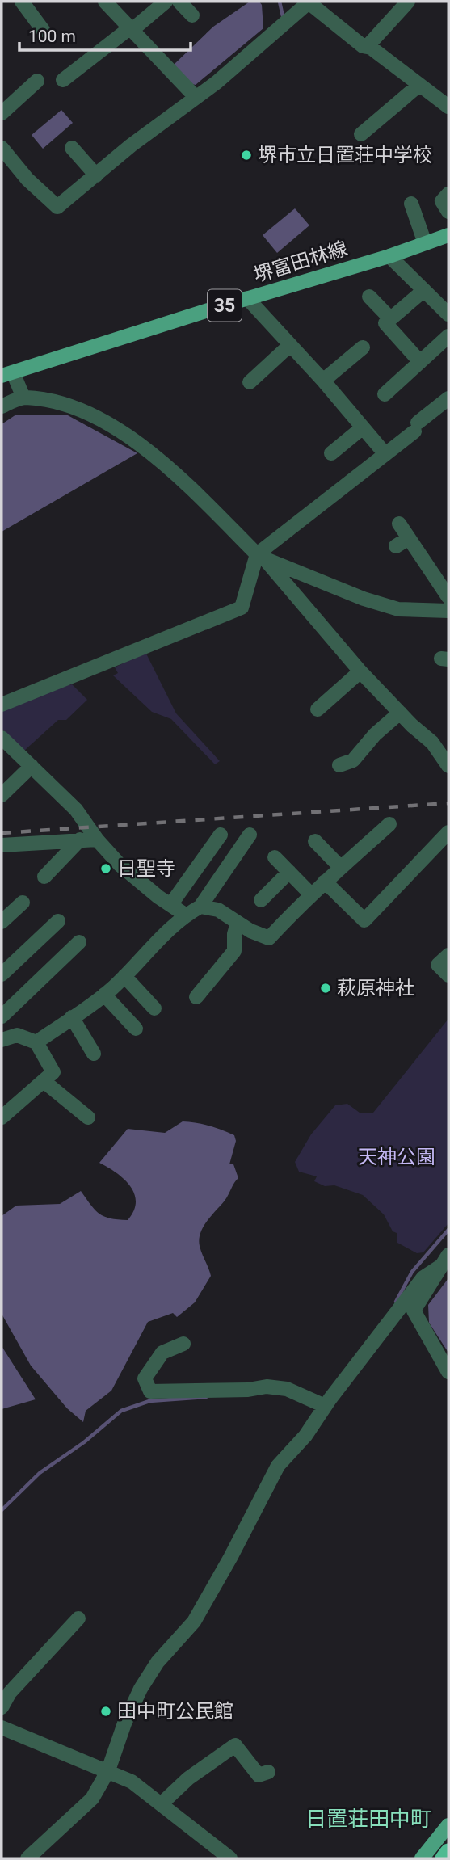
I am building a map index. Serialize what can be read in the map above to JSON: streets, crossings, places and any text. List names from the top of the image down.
{
  "streets": {
    "main road": ["堺富田林線", "35"]
  },
  "districts": ["日置荘田中町"],
  "parks": ["天神公園"],
  "places": [
    "堺市立日置荘中学校",
    "日聖寺",
    "萩原神社",
    "田中町公民館"
  ],
  "scale_bar": "100 m"
}
